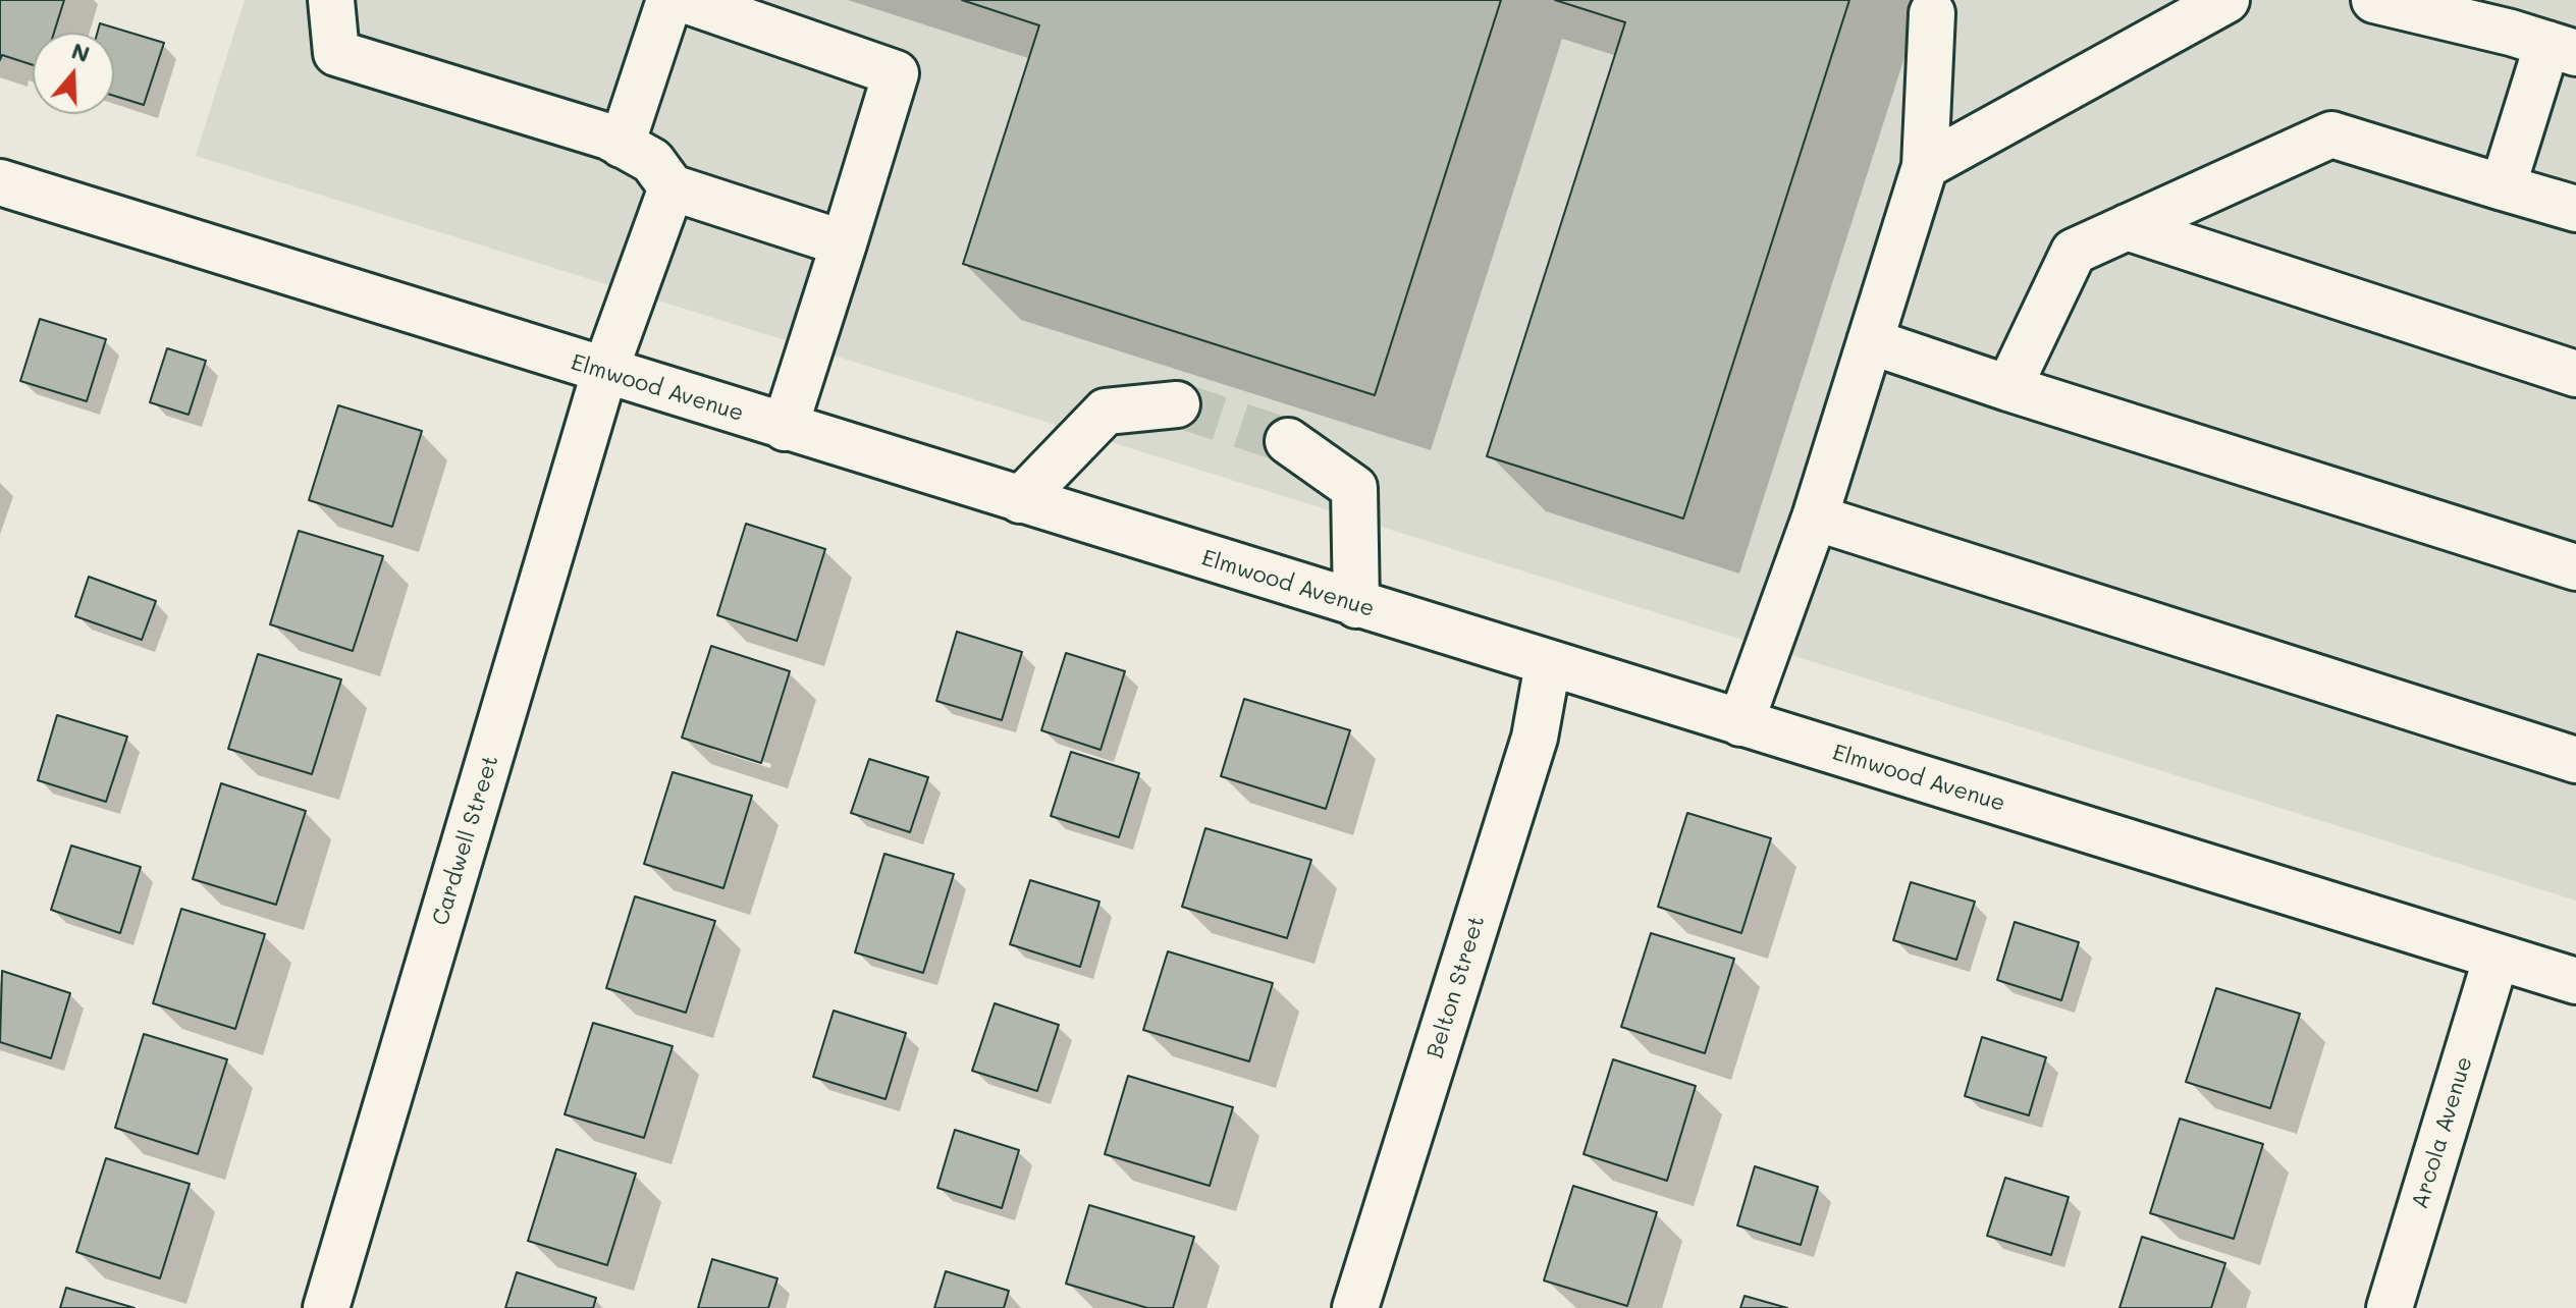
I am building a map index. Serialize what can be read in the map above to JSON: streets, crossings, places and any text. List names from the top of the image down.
{
  "streets": {
    "street": [
      "Elmwood Avenue",
      "Cardwell Street",
      "Belton Street",
      "Arcola Avenue"
    ]
  },
  "crossings": [
    ["Elmwood Avenue", "Cardwell Street"],
    ["Elmwood Avenue", "Belton Street"],
    ["Elmwood Avenue", "Arcola Avenue"]
  ],
  "north": "top"
}
